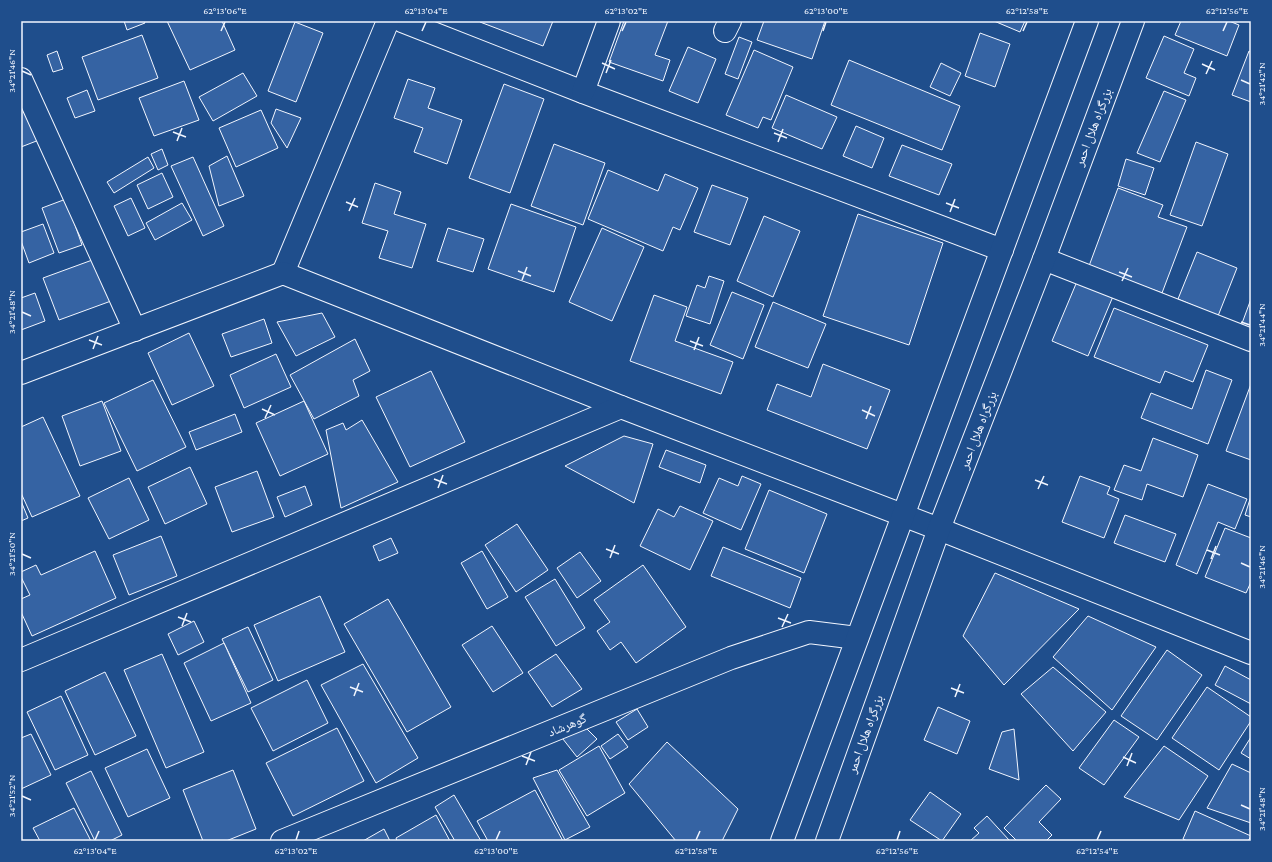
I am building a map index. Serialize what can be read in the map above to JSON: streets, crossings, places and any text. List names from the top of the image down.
{
  "streets": {
    "main road": ["بزرگراه هلال احمر", "گوهرشاد"]
  },
  "coordinates": [
    "62°13'06\"E",
    "62°13'04\"E",
    "62°13'02\"E",
    "62°13'00\"E",
    "62°12'58\"E",
    "62°12'56\"E",
    "34°21'46\"N",
    "34°21'42\"N",
    "34°21'48\"N",
    "34°21'44\"N",
    "34°21'50\"N",
    "34°21'52\"N",
    "62°12'54\"E"
  ]
}
